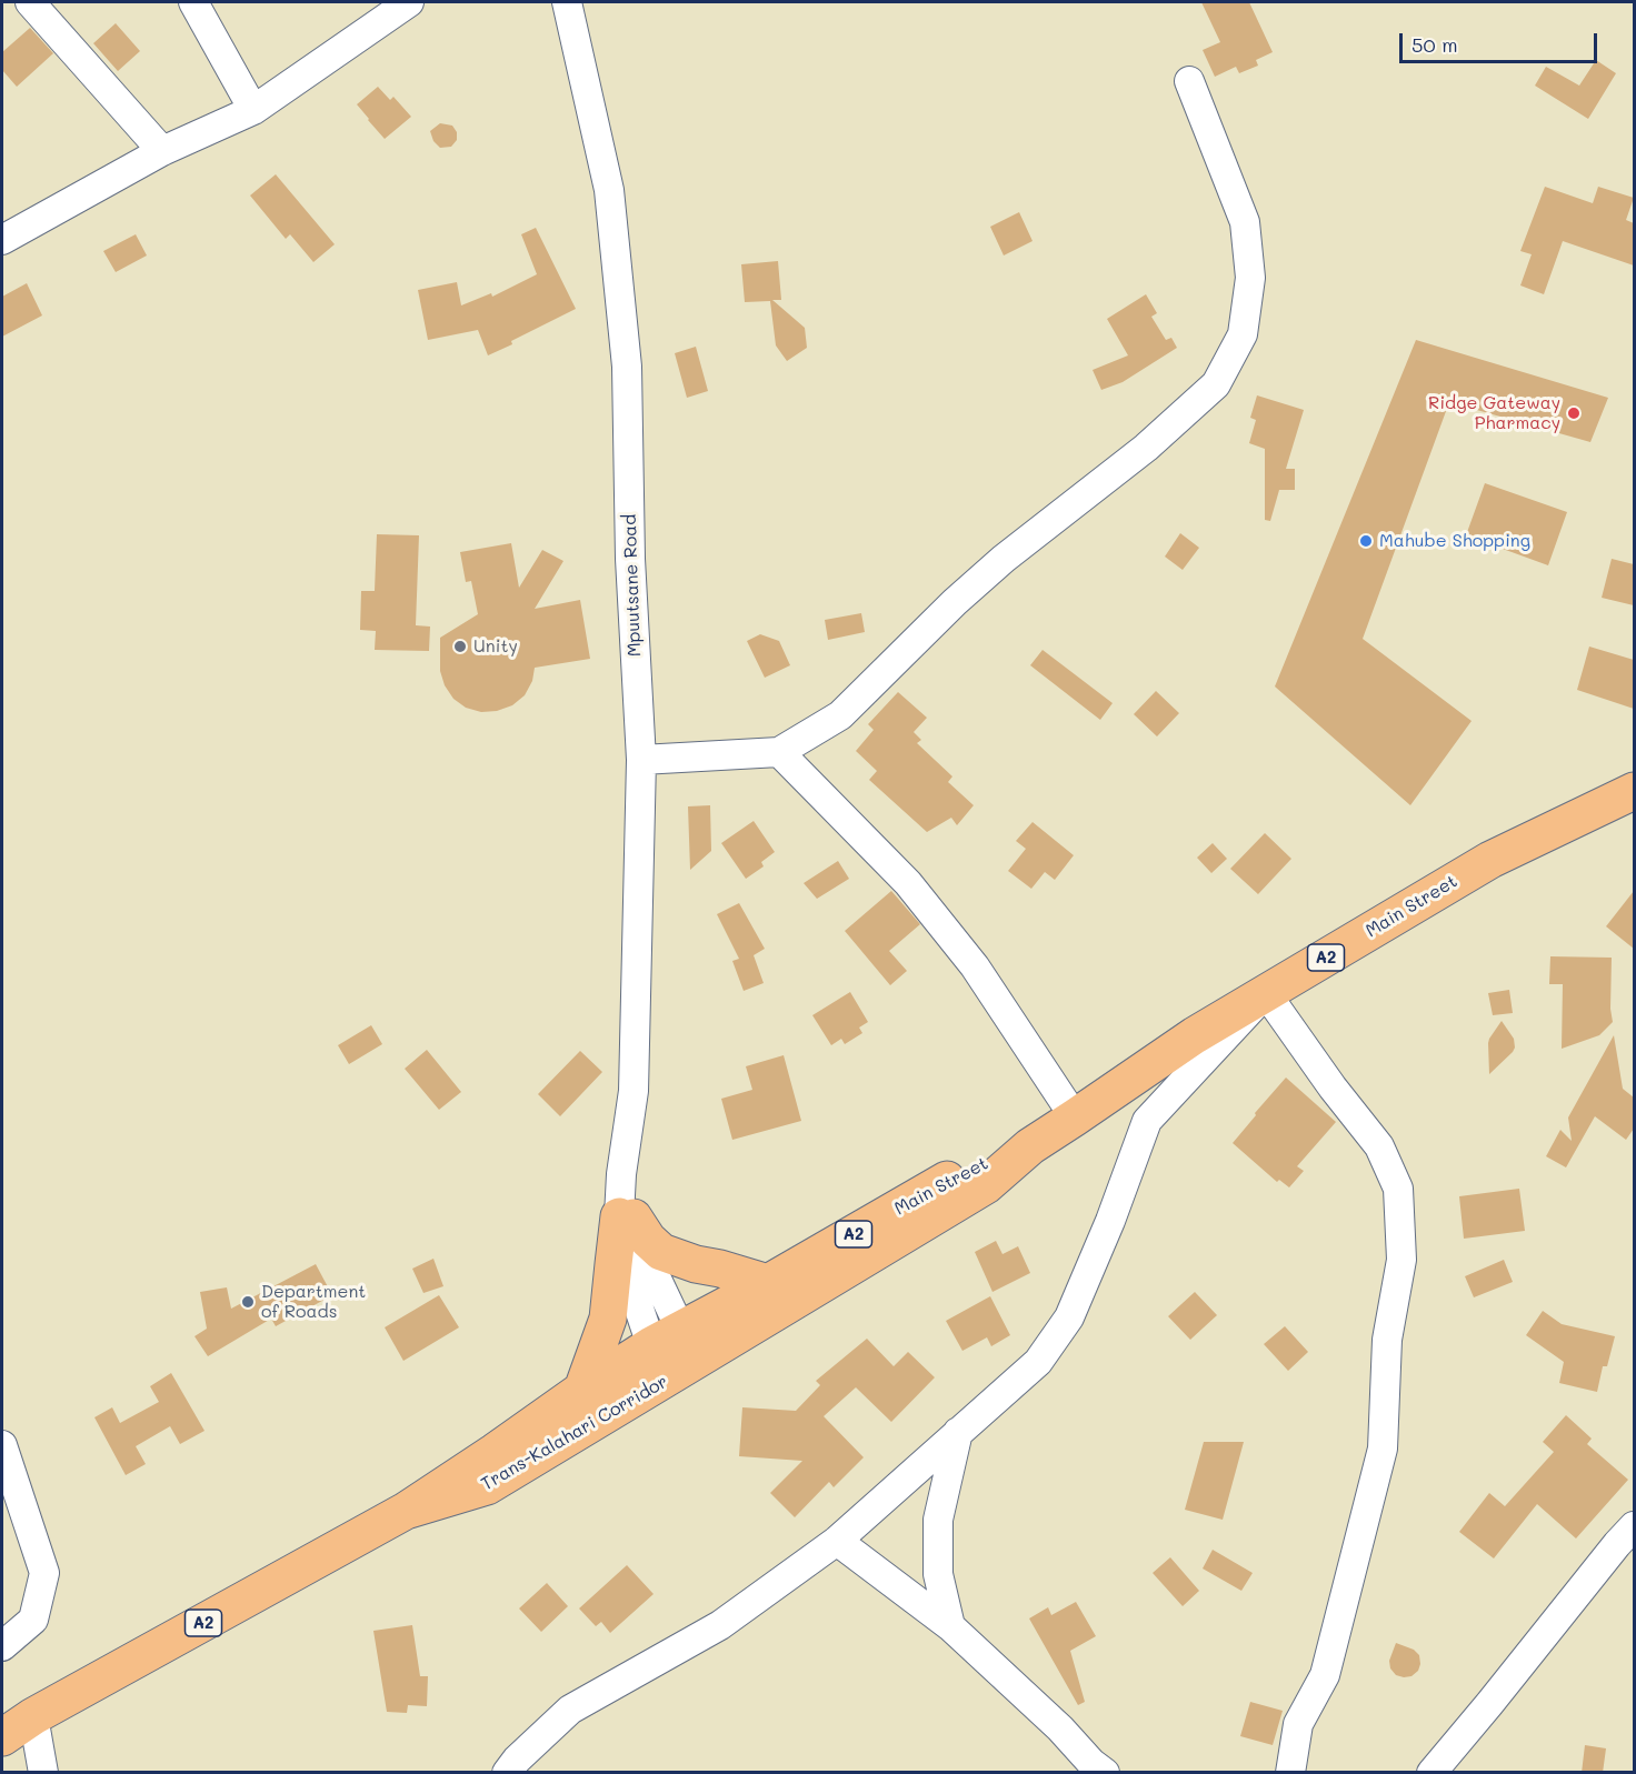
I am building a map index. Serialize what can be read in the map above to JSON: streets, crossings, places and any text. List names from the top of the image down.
{
  "streets": {
    "highway": ["Main Street", "A2", "Trans-Kalahari Corridor"],
    "street": ["Mpuutsane Road"]
  },
  "crossings": [
    ["Mpuutsane Road", "Main Street"],
    ["Mpuutsane Road", "Trans-Kalahari Corridor"],
    ["Main Street", "Trans-Kalahari Corridor"]
  ],
  "places": [
    "Ridge Gateway Pharmacy",
    "Mahube Shopping",
    "Unity",
    "Department of Roads"
  ],
  "scale_bar": "50 m"
}
